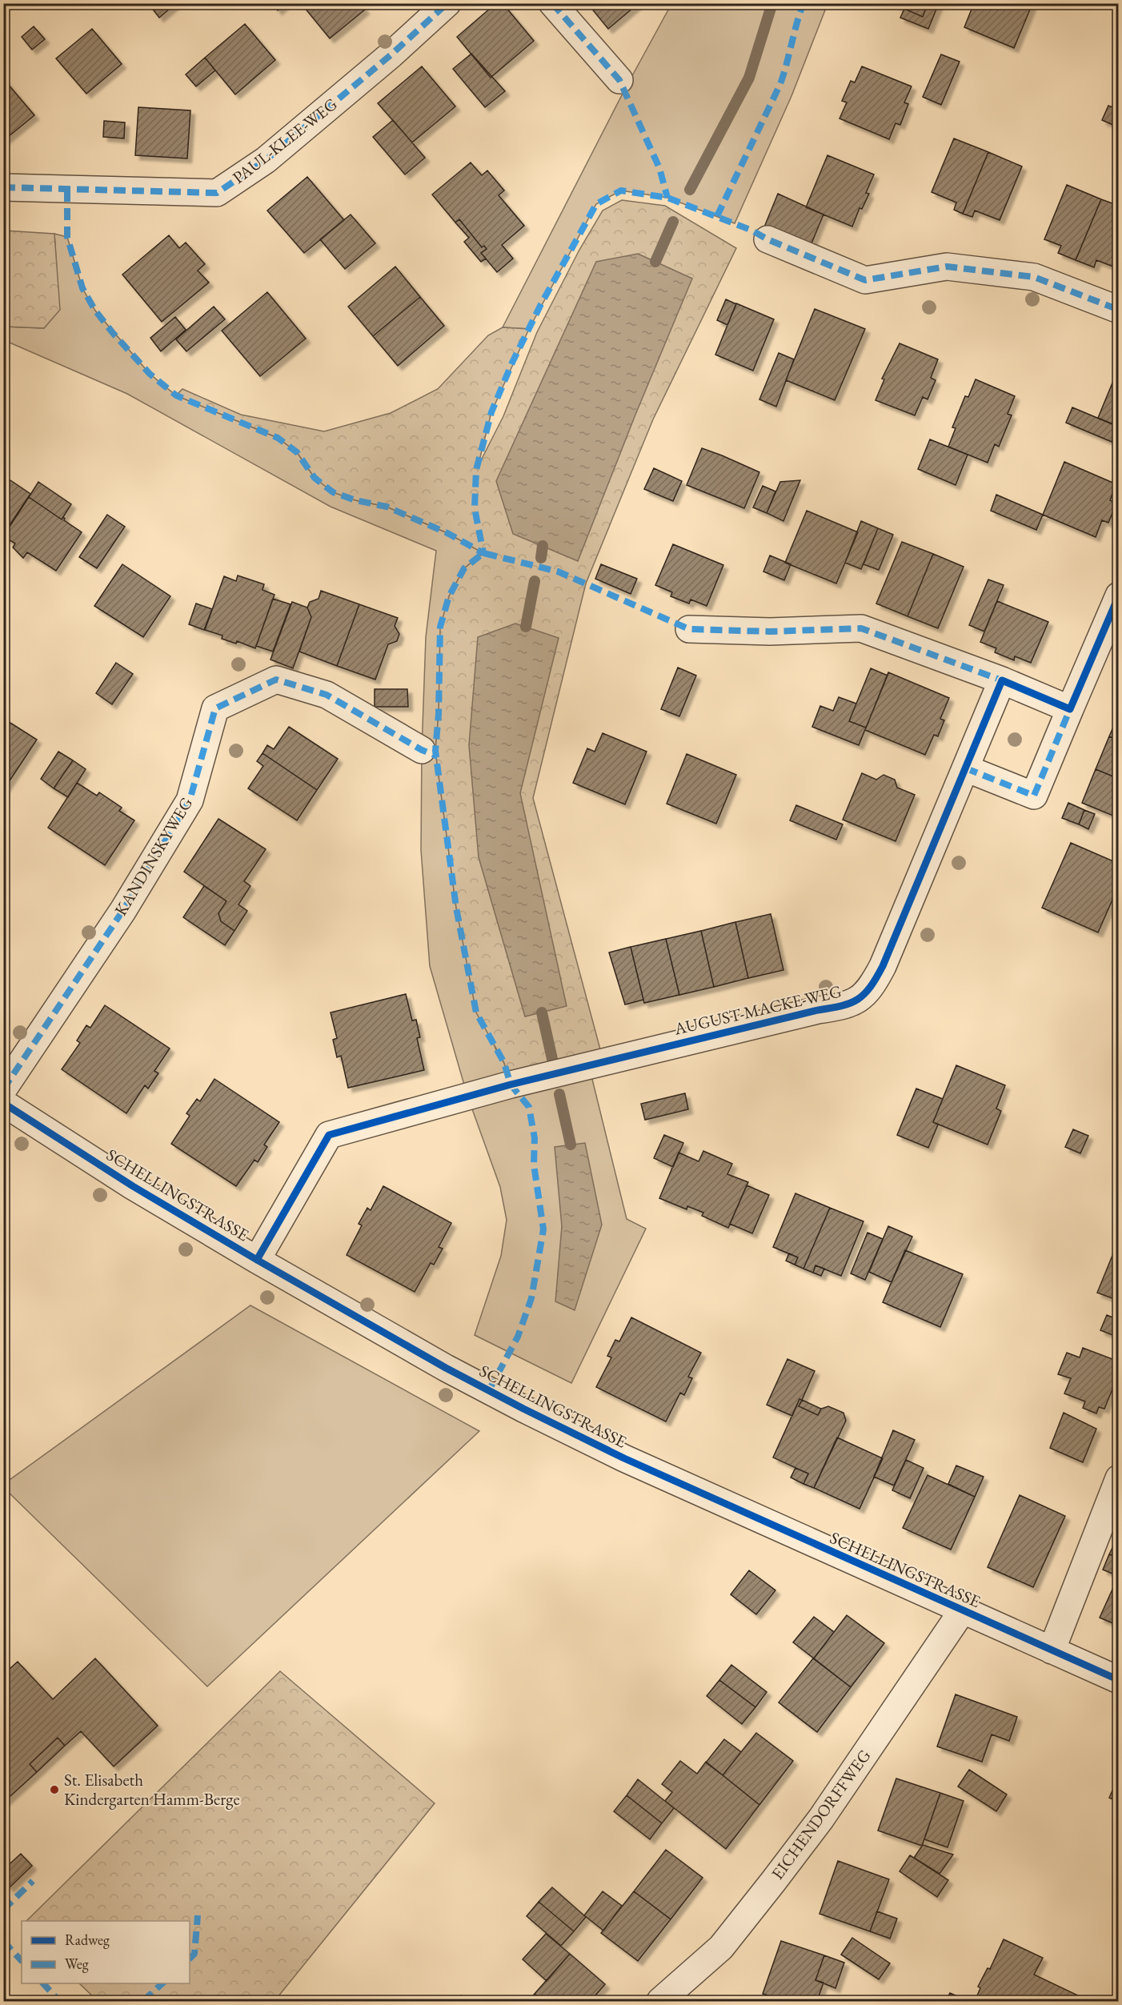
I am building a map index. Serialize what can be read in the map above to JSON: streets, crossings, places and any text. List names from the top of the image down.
{
  "streets": {
    "street": [
      "PAUL-KLEE-WEG",
      "KANDINSKYWEG",
      "AUGUST-MACKE-WEG",
      "SCHELLINGSTRASSE",
      "EICHENDORFFWEG"
    ]
  },
  "crossings": [
    ["AUGUST-MACKE-WEG", "SCHELLINGSTRASSE"],
    ["SCHELLINGSTRASSE", "EICHENDORFFWEG"]
  ],
  "places": ["St. Elisabeth Kindergarten Hamm-Berge"],
  "legend": ["Radweg", "Weg"]
}
